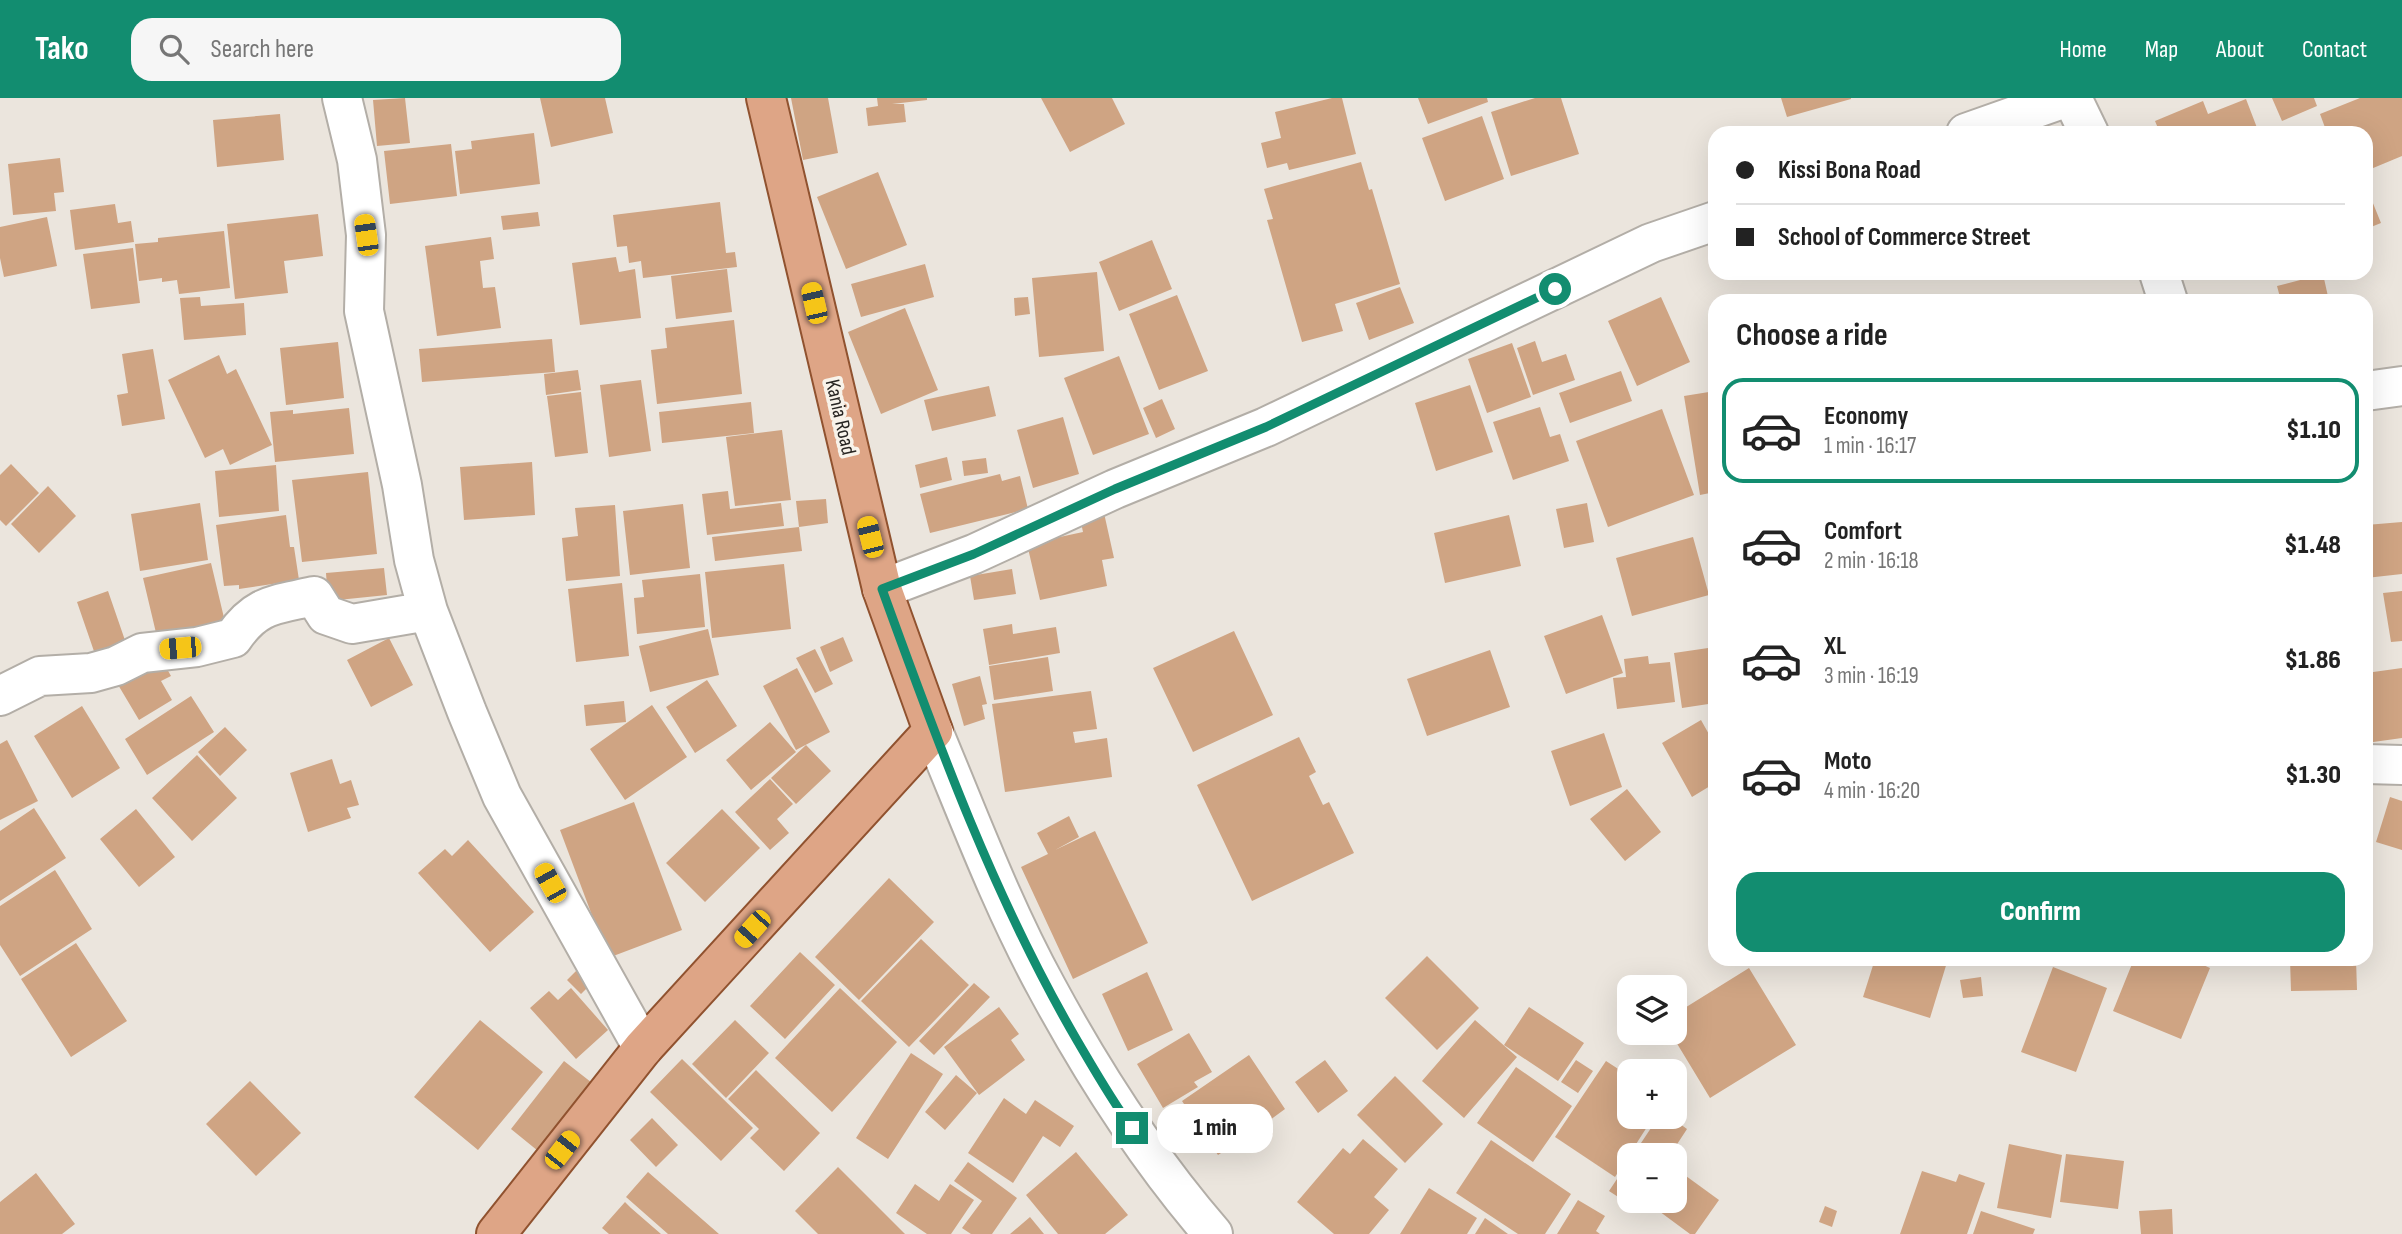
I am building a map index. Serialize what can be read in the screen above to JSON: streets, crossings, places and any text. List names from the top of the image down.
{
  "streets": {
    "main road": ["Kania Road"]
  },
  "page": {
    "header": "Tako",
    "search": "Search here",
    "nav": [
      "Home",
      "Map",
      "About",
      "Contact"
    ],
    "banner": ["Kissi Bona Road", "School of Commerce Street"],
    "heading": "Choose a ride",
    "list": [
      {
        "name": "Economy",
        "note": "1 min · 16:17",
        "value": "$1.10"
      },
      {
        "name": "Comfort",
        "note": "2 min · 16:18",
        "value": "$1.48"
      },
      {
        "name": "XL",
        "note": "3 min · 16:19",
        "value": "$1.86"
      },
      {
        "name": "Moto",
        "note": "4 min · 16:20",
        "value": "$1.30"
      }
    ],
    "buttons": "Confirm",
    "map_buttons": ["+", "−"],
    "bubble": "1 min"
  }
}
